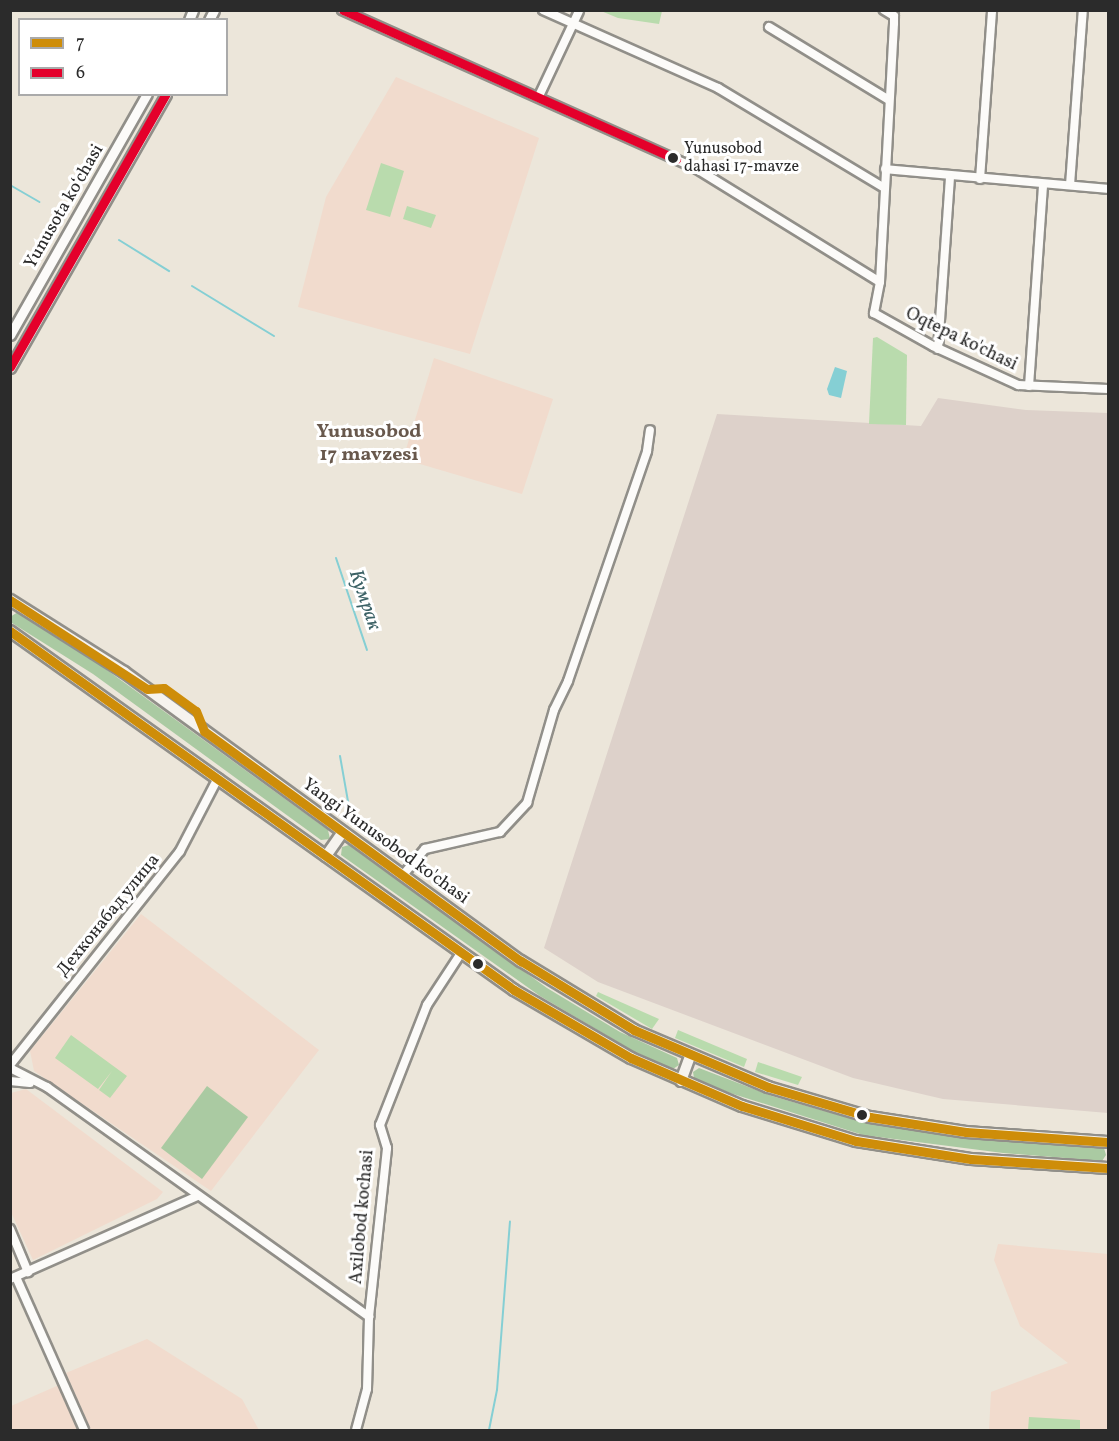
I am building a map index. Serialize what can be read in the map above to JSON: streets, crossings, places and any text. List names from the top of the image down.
{
  "streets": {
    "main road": ["Yangi Yunusobod ko'chasi"],
    "street": [
      "Yunusota koʻchasi",
      "Oqtepa ko'chasi",
      "Дехконабад улица",
      "Axilobod kochasi"
    ]
  },
  "districts": ["Yunusobod 17 mavzesi"],
  "water": ["Кумрак"],
  "places": ["Yunusobod dahasi 17-mavze"],
  "lines": ["transit line 6", "transit line 7"],
  "legend": ["7", "6"]
}
